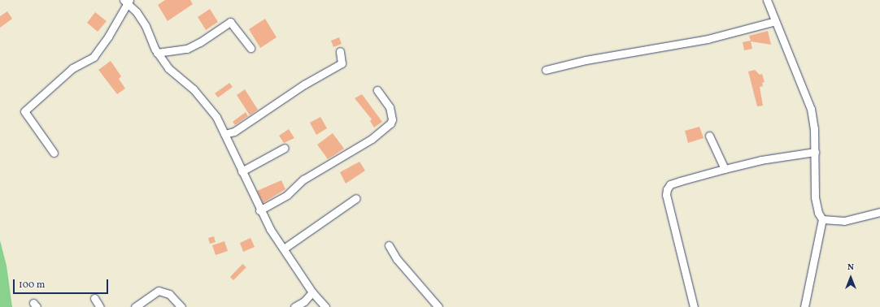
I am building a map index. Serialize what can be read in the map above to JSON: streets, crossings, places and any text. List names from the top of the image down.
{
  "scale_bar": "100 m",
  "north": "top"
}
